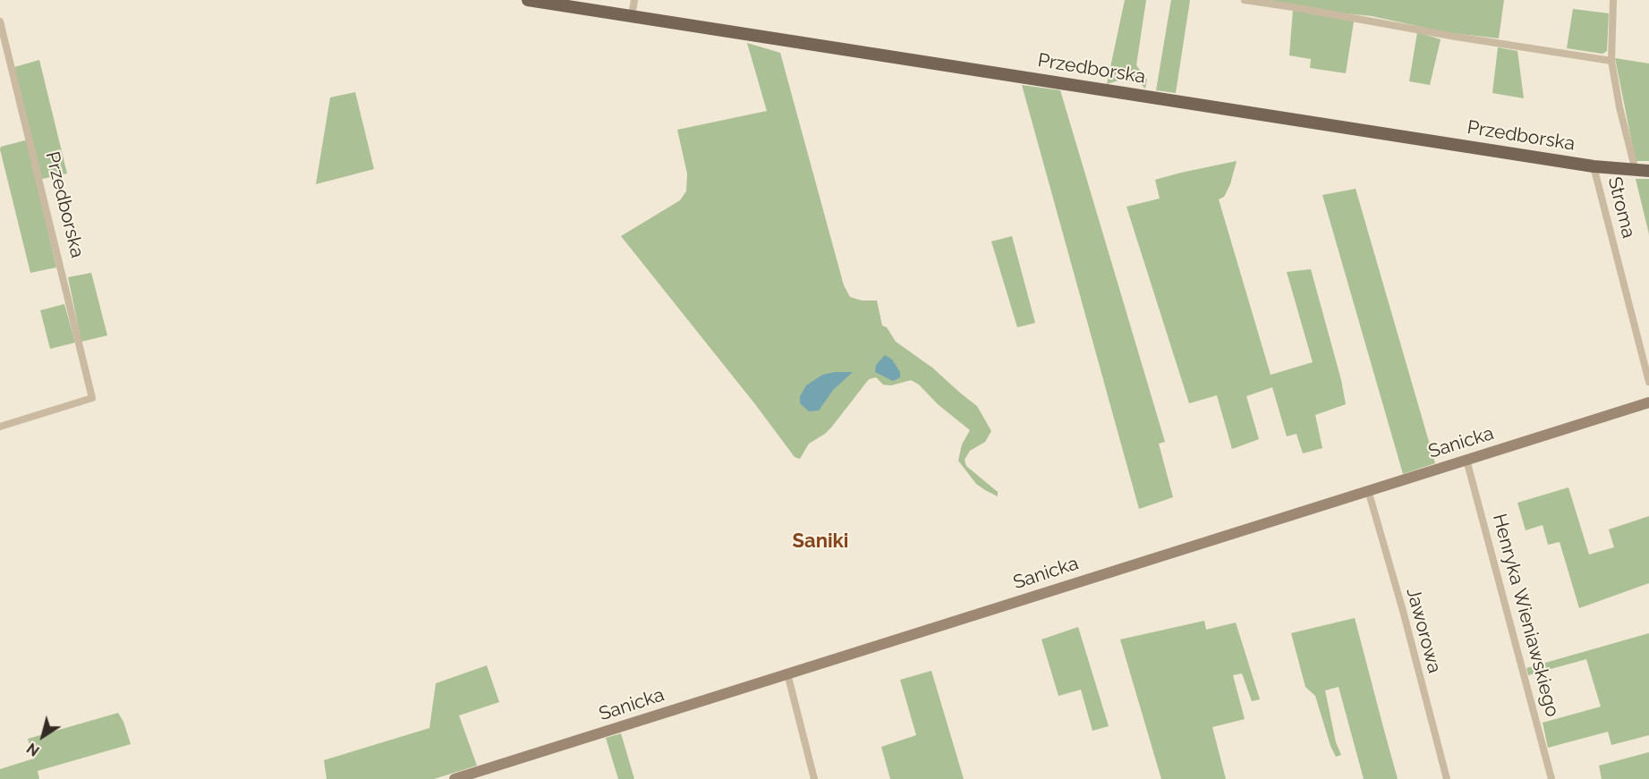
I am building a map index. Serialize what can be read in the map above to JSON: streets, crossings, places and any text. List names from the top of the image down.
{
  "streets": {
    "main road": ["Przedborska"],
    "street": [
      "Stroma",
      "Sanicka",
      "Henryka Wieniawskiego",
      "Jaworowa"
    ]
  },
  "crossings": [
    ["Przedborska", "Stroma"],
    ["Sanicka", "Henryka Wieniawskiego"],
    ["Sanicka", "Jaworowa"]
  ],
  "districts": ["Saniki"],
  "north": "bottom left"
}
